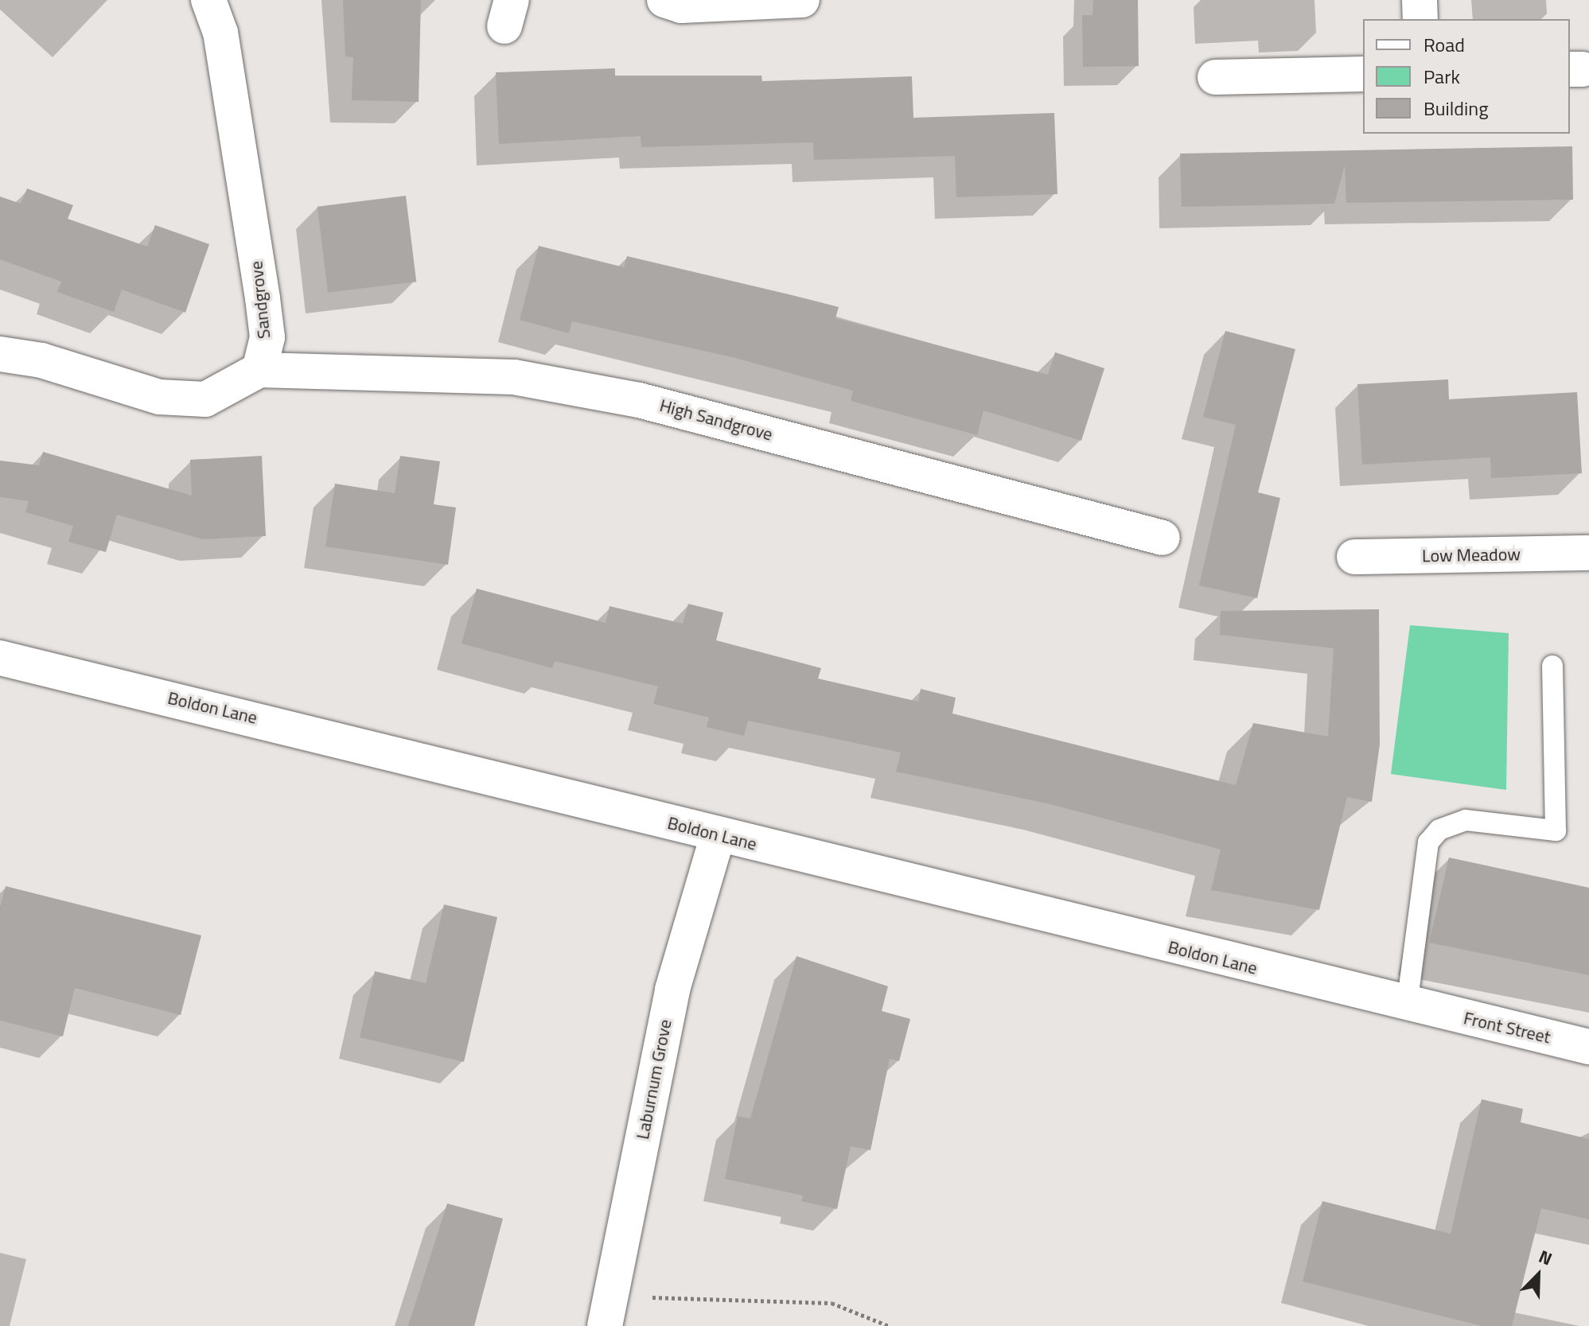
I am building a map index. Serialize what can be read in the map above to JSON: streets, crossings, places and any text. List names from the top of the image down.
{
  "streets": {
    "street": [
      "Sandgrove",
      "High Sandgrove",
      "Low Meadow",
      "Boldon Lane",
      "Front Street",
      "Laburnum Grove"
    ]
  },
  "crossings": [
    ["Sandgrove", "High Sandgrove"],
    ["Boldon Lane", "Front Street"],
    ["Boldon Lane", "Laburnum Grove"]
  ],
  "legend": ["Road", "Park", "Building"],
  "north": "top right"
}
